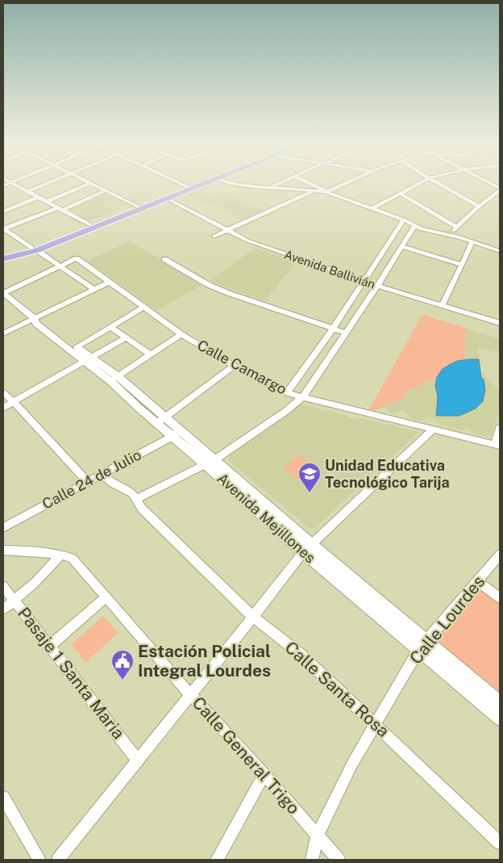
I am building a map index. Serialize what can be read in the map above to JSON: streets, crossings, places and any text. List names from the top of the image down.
{
  "streets": {
    "street": [
      "Avenida Ballivián",
      "Calle Camargo",
      "Calle 24 de Julio",
      "Avenida Mejillones",
      "Calle Lourdes",
      "Pasaje 1 Santa Maria",
      "Calle Santa Rosa",
      "Calle General Trigo"
    ]
  },
  "crossings": [
    ["Calle 24 de Julio", "Avenida Mejillones"],
    ["Calle 24 de Julio", "Calle Santa Rosa"],
    ["Avenida Mejillones", "Calle Lourdes"],
    ["Calle Lourdes", "Calle Santa Rosa"],
    ["Calle Lourdes", "Calle General Trigo"]
  ],
  "places": {
    "school or university": ["Unidad Educativa Tecnológico Tarija"],
    "public building": ["Estación Policial Integral Lourdes"]
  }
}
